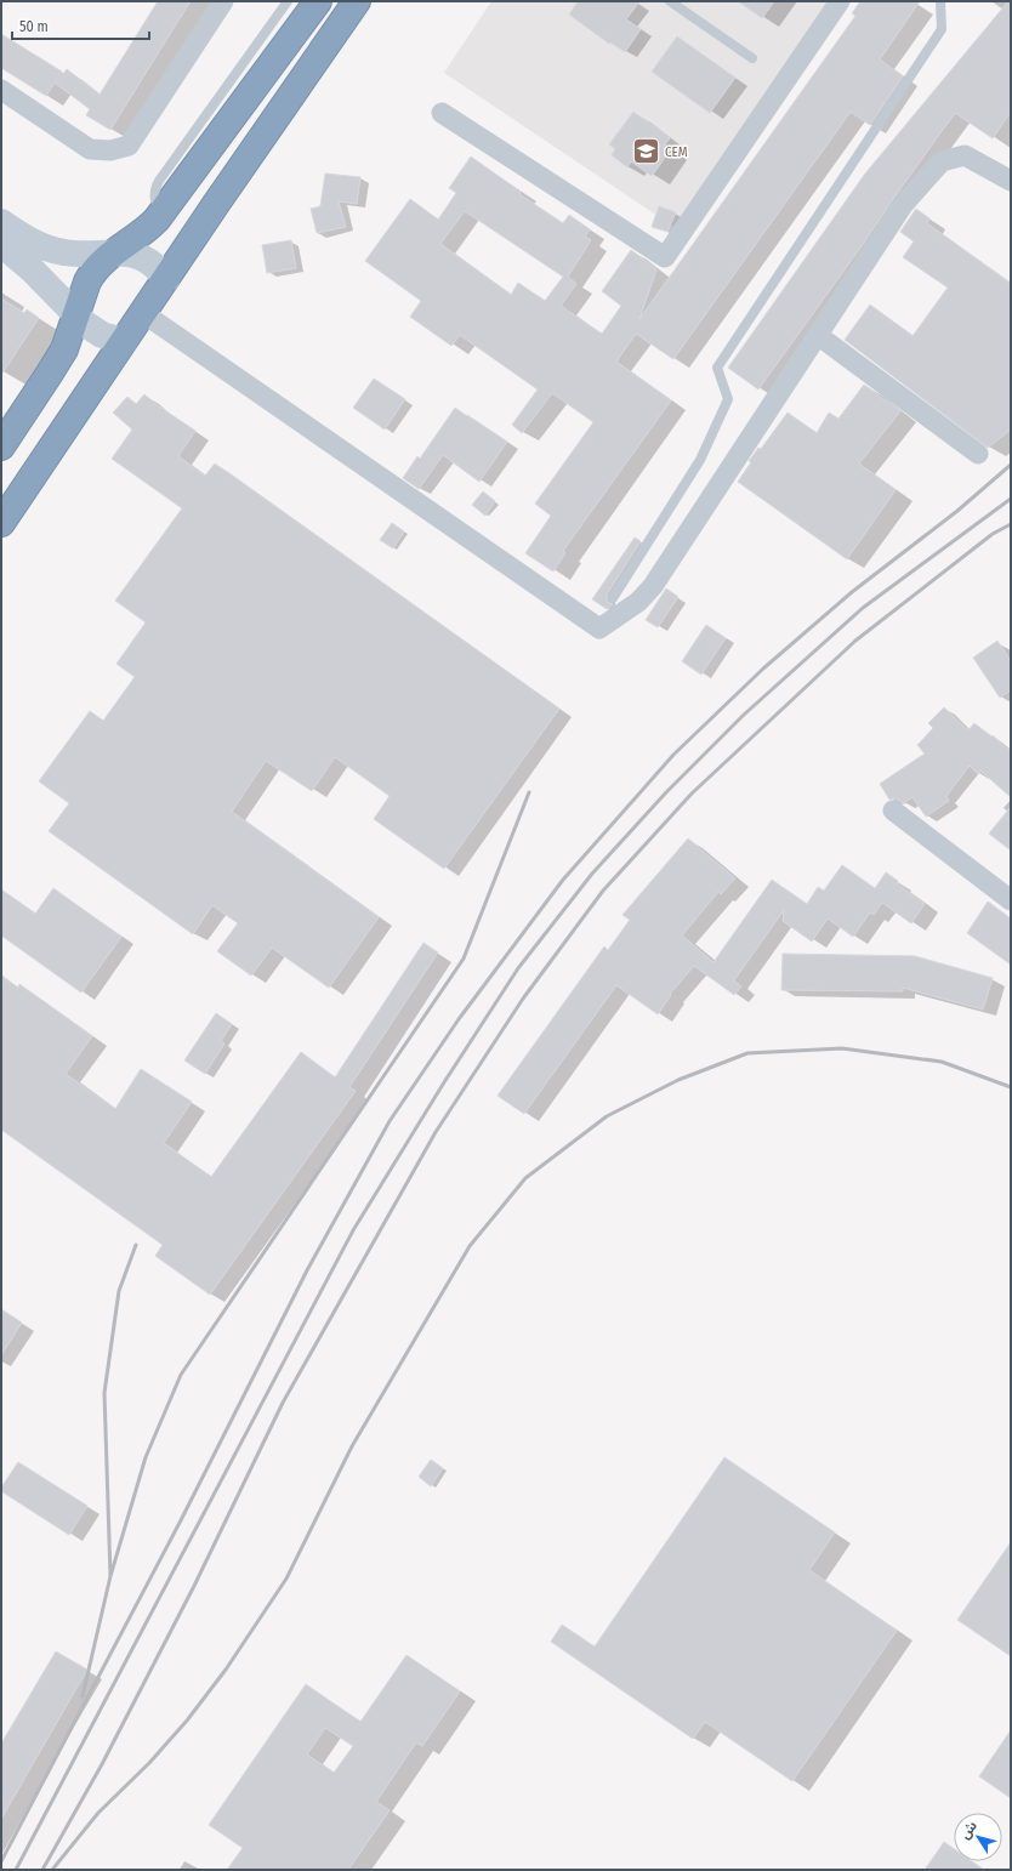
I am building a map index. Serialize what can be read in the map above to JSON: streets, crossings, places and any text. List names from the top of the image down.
{
  "places": {
    "school or university": ["CEM"]
  },
  "scale_bar": "50 m",
  "north": "top left"
}
